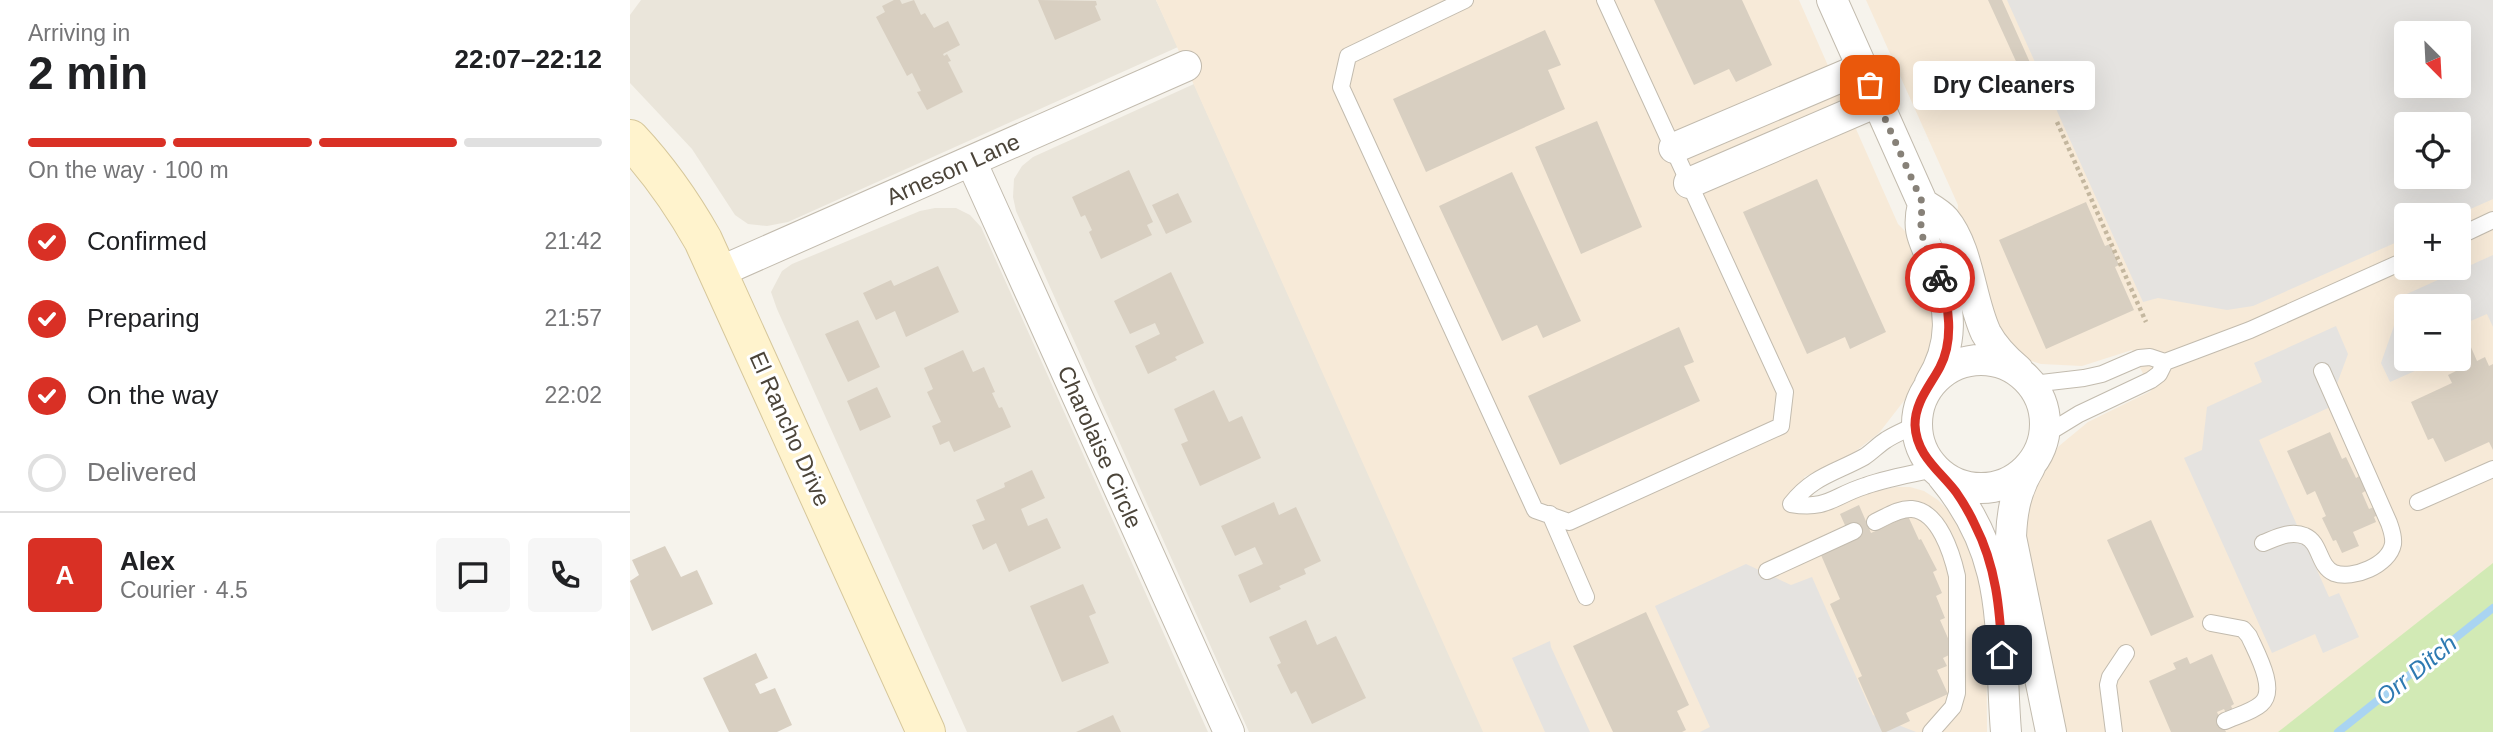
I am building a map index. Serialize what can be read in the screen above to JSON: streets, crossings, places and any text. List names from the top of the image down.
{
  "streets": {
    "main road": ["El Rancho Drive"],
    "street": ["Arneson Lane", "Charolaise Circle"]
  },
  "crossings": [
    ["Arneson Lane", "El Rancho Drive"],
    ["Arneson Lane", "Charolaise Circle"]
  ],
  "water": ["Orr Ditch"],
  "places": ["Dry Cleaners"],
  "north": "bottom right",
  "page": {
    "heading": ["2 min", "Arriving in", "22:07–22:12"],
    "panel": ["Alex", "Courier · 4.5"],
    "map_buttons": ["+", "−"],
    "bubble": "Dry Cleaners",
    "bar": "On the way · 100 m",
    "list": [
      ["Confirmed", "21:42"],
      ["Preparing", "21:57"],
      ["On the way", "22:02"],
      "Delivered"
    ],
    "round": "A"
  }
}
